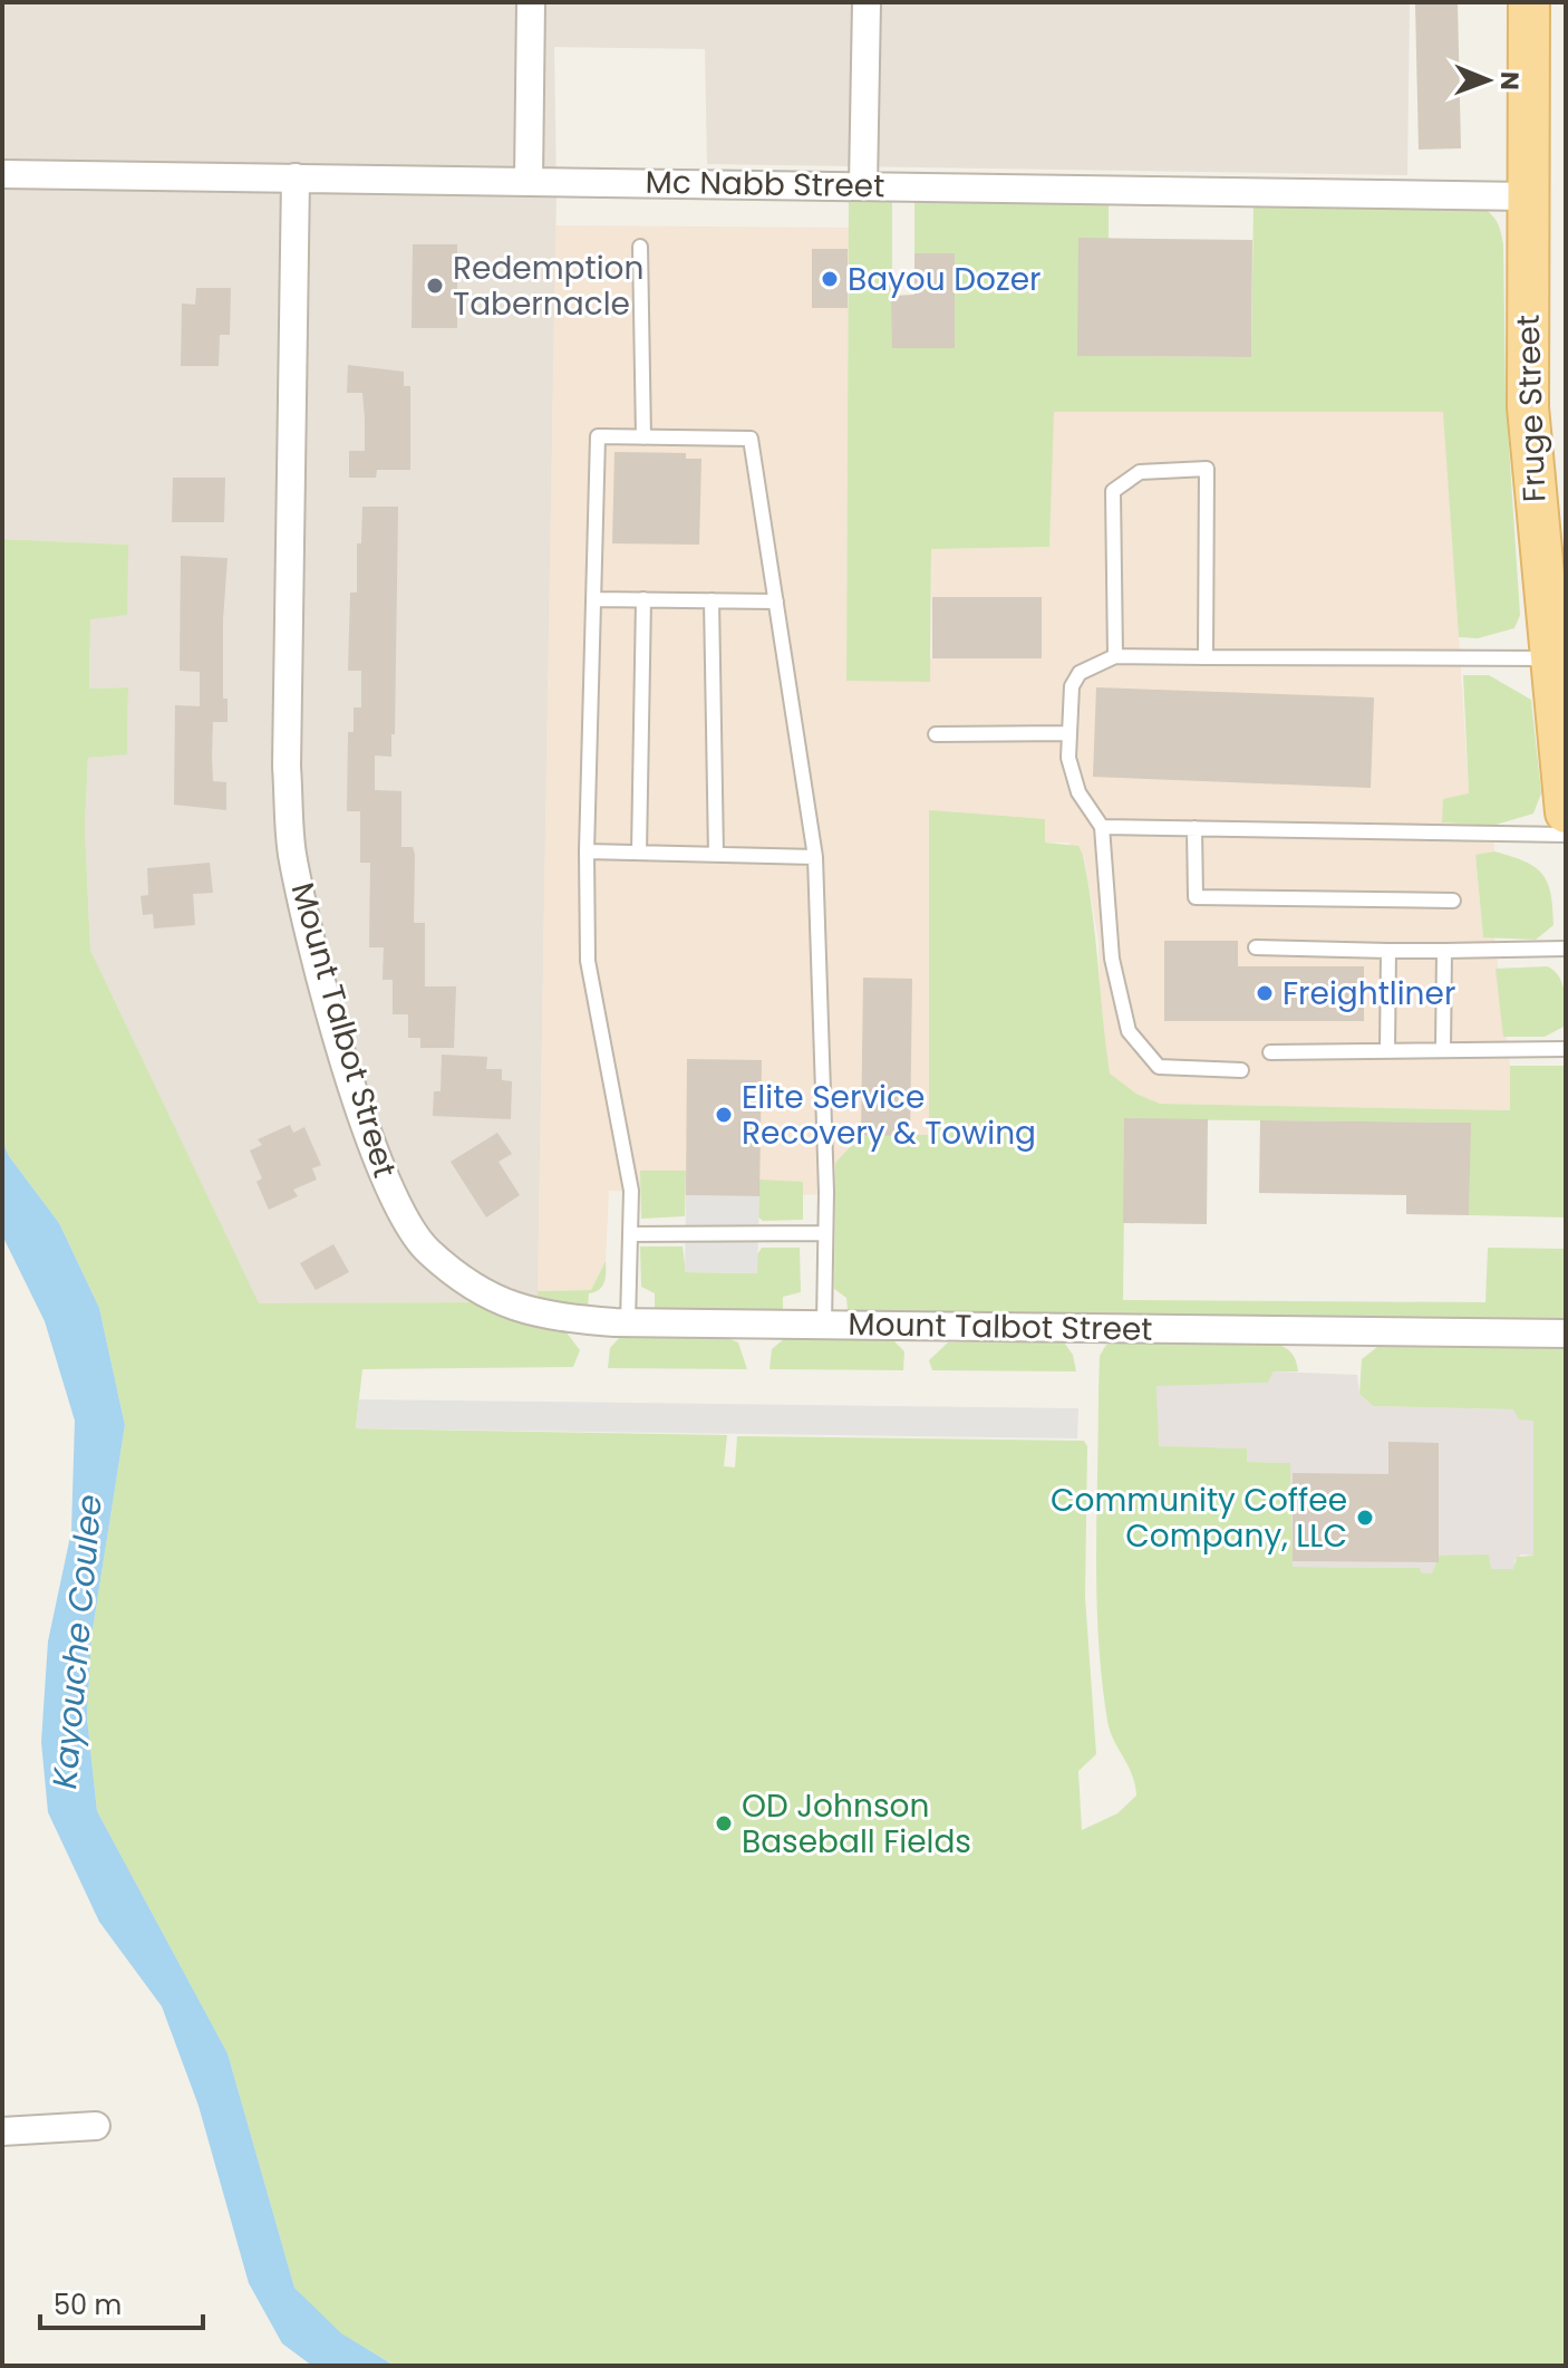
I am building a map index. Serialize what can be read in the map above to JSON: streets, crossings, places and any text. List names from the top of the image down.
{
  "streets": {
    "main road": ["Fruge Street"],
    "street": ["Mc Nabb Street", "Mount Talbot Street"]
  },
  "crossings": [
    ["Mc Nabb Street", "Fruge Street"],
    ["Mc Nabb Street", "Mount Talbot Street"]
  ],
  "water": ["Kayouche Coulee"],
  "places": [
    "Bayou Dozer",
    "Redemption Tabernacle",
    "Freightliner",
    "Elite Service Recovery & Towing",
    "Community Coffee Company, LLC",
    "OD Johnson Baseball Fields"
  ],
  "scale_bar": "50 m",
  "north": "right"
}
